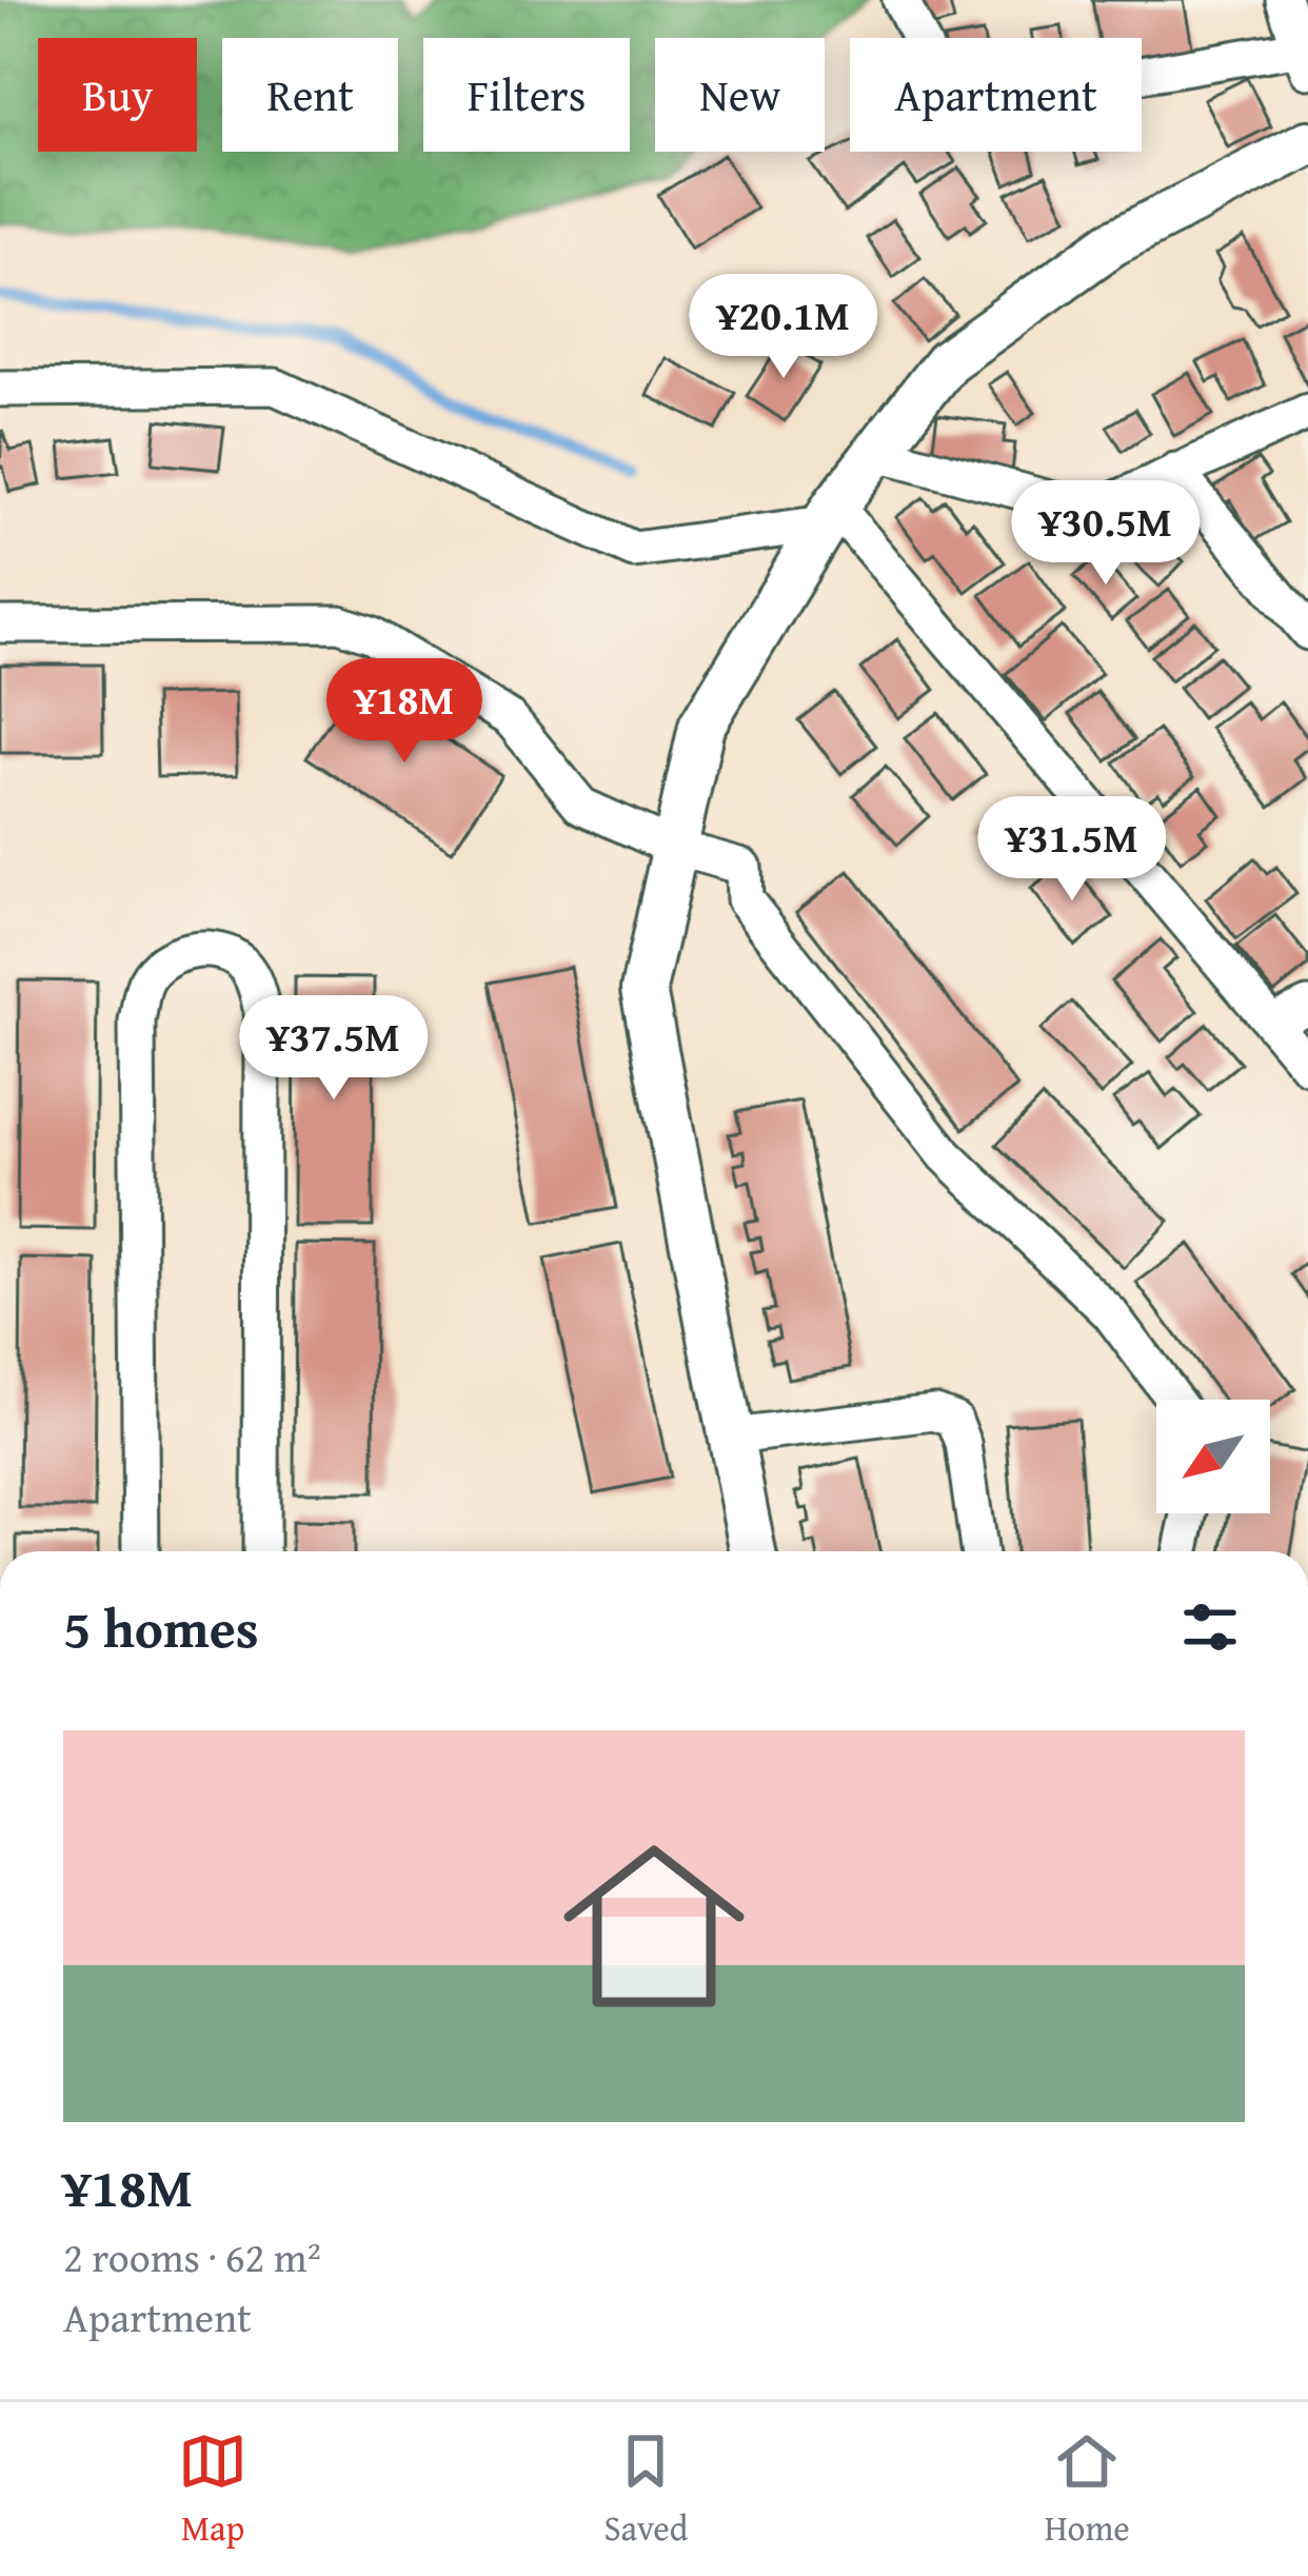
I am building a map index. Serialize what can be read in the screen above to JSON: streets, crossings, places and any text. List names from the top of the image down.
{
  "north": "bottom left",
  "page": {
    "chip": [
      "Buy",
      "Rent",
      "Filters",
      "New",
      "Apartment"
    ],
    "price": [
      "¥20.1M",
      "¥30.5M",
      "¥18M",
      "¥31.5M",
      "¥37.5M"
    ],
    "heading": "5 homes",
    "list": [
      {
        "name": "¥18M",
        "note": "2 rooms · 62 m² · Apartment"
      }
    ],
    "tabs": ["Map", "Saved", "Home"]
  }
}
